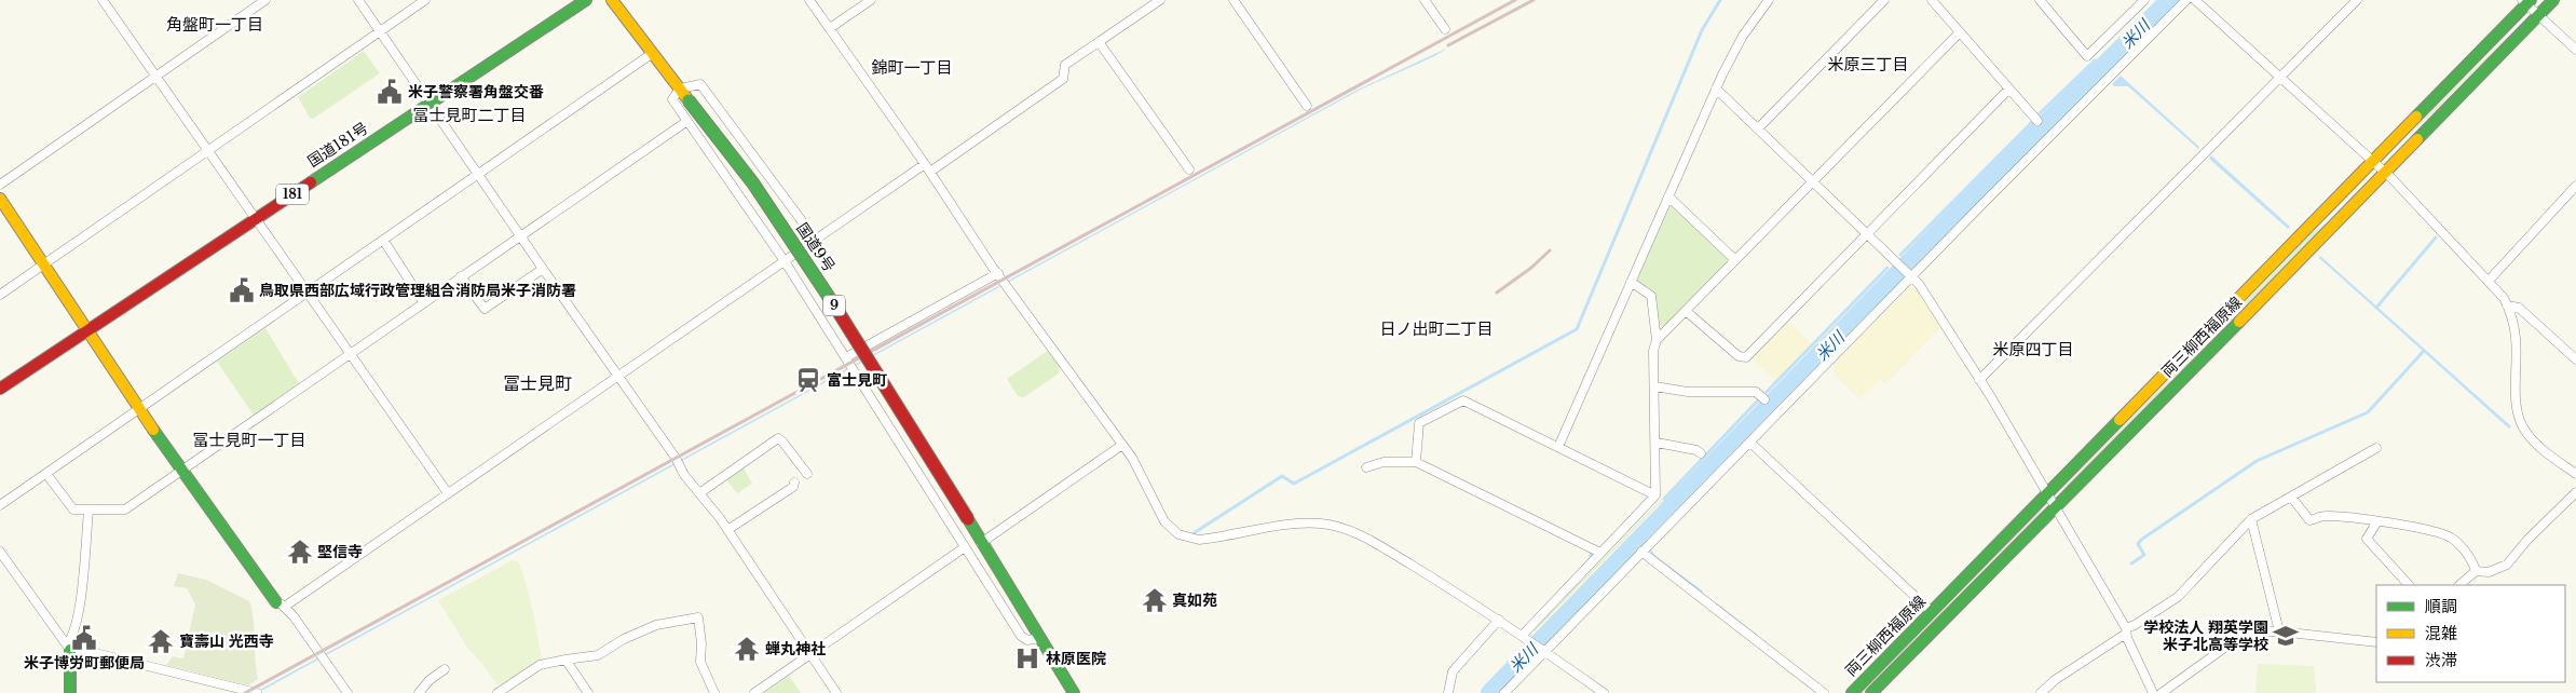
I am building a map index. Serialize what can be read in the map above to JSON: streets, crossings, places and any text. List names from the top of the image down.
{
  "streets": {
    "main road": [
      "国道181号",
      "181",
      "国道9号",
      "9",
      "両三柳西福原線"
    ]
  },
  "districts": [
    "角盤町一丁目",
    "米原三丁目",
    "錦町一丁目",
    "冨士見町二丁目",
    "日ノ出町二丁目",
    "米原四丁目",
    "冨士見町",
    "冨士見町一丁目"
  ],
  "water": ["米川"],
  "places": {
    "public building": ["米子警察署角盤交番", "鳥取県西部広域行政管理組合消防局米子消防署", "米子博労町郵便局"],
    "station": ["富士見町"],
    "temple": [
      "堅信寺",
      "真如苑",
      "寶壽山 光西寺",
      "蝉丸神社"
    ],
    "school or university": ["学校法人 翔英学園 米子北高等学校"],
    "hospital": ["林原医院"]
  },
  "legend": ["順調", "混雑", "渋滞"]
}
